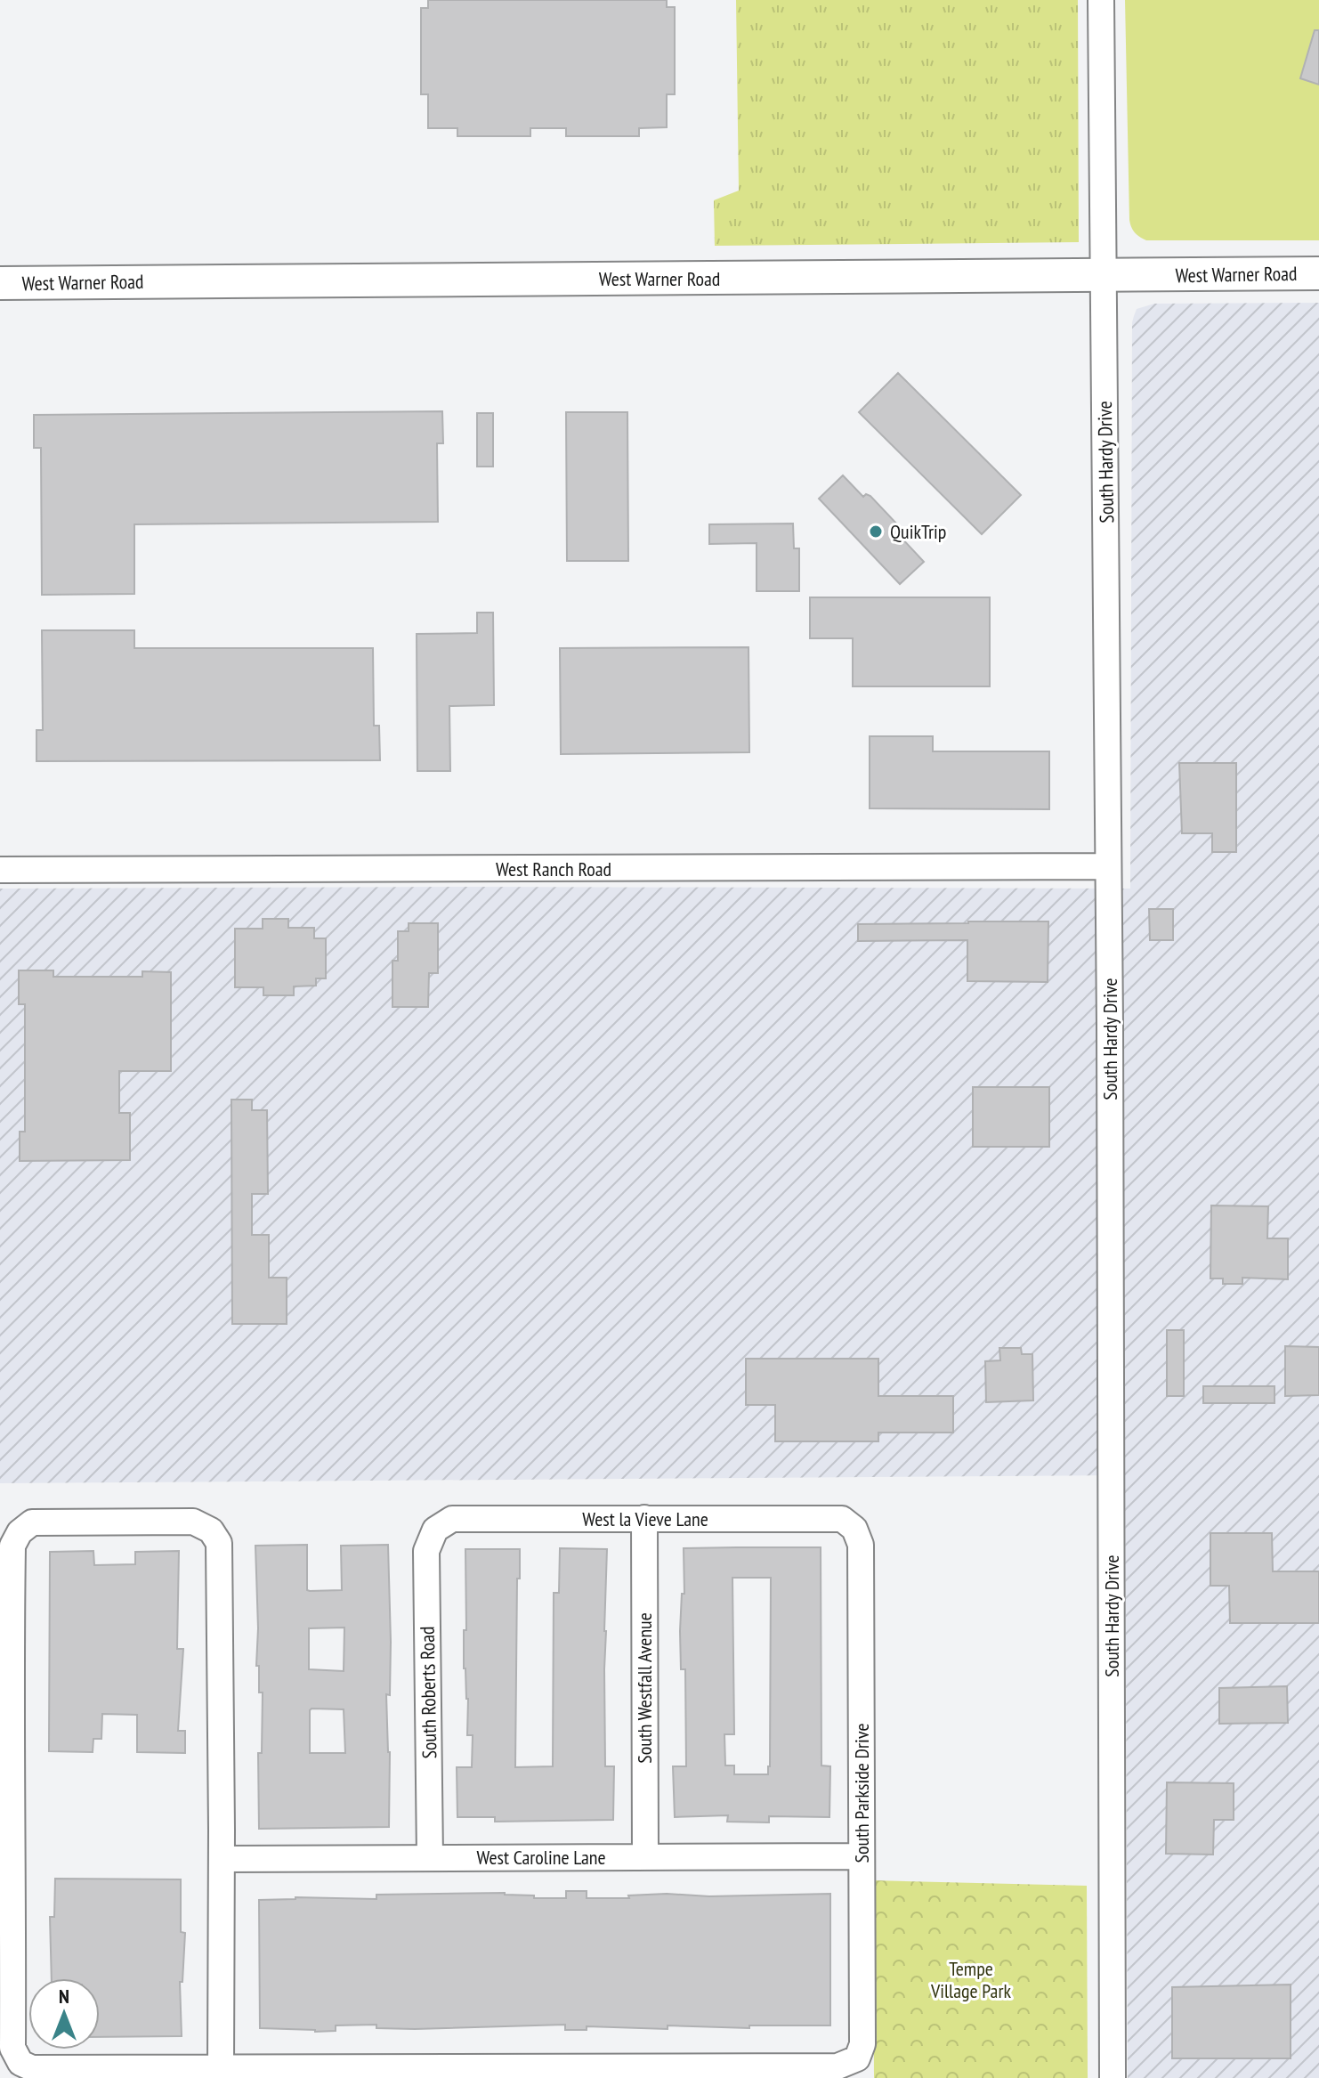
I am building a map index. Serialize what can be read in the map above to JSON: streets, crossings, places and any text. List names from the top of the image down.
{
  "streets": {
    "main road": ["West Warner Road"],
    "street": [
      "South Hardy Drive",
      "West Ranch Road",
      "West la Vieve Lane",
      "South Westfall Avenue",
      "South Roberts Road",
      "South Parkside Drive",
      "West Caroline Lane"
    ]
  },
  "crossings": [
    ["West Warner Road", "South Hardy Drive"],
    ["South Hardy Drive", "West Ranch Road"],
    ["West la Vieve Lane", "South Westfall Avenue"],
    ["West la Vieve Lane", "South Roberts Road"],
    ["West la Vieve Lane", "South Parkside Drive"],
    ["South Westfall Avenue", "West Caroline Lane"],
    ["South Roberts Road", "West Caroline Lane"],
    ["South Parkside Drive", "West Caroline Lane"]
  ],
  "parks": ["Tempe Village Park"],
  "places": ["QuikTrip"],
  "north": "top"
}
